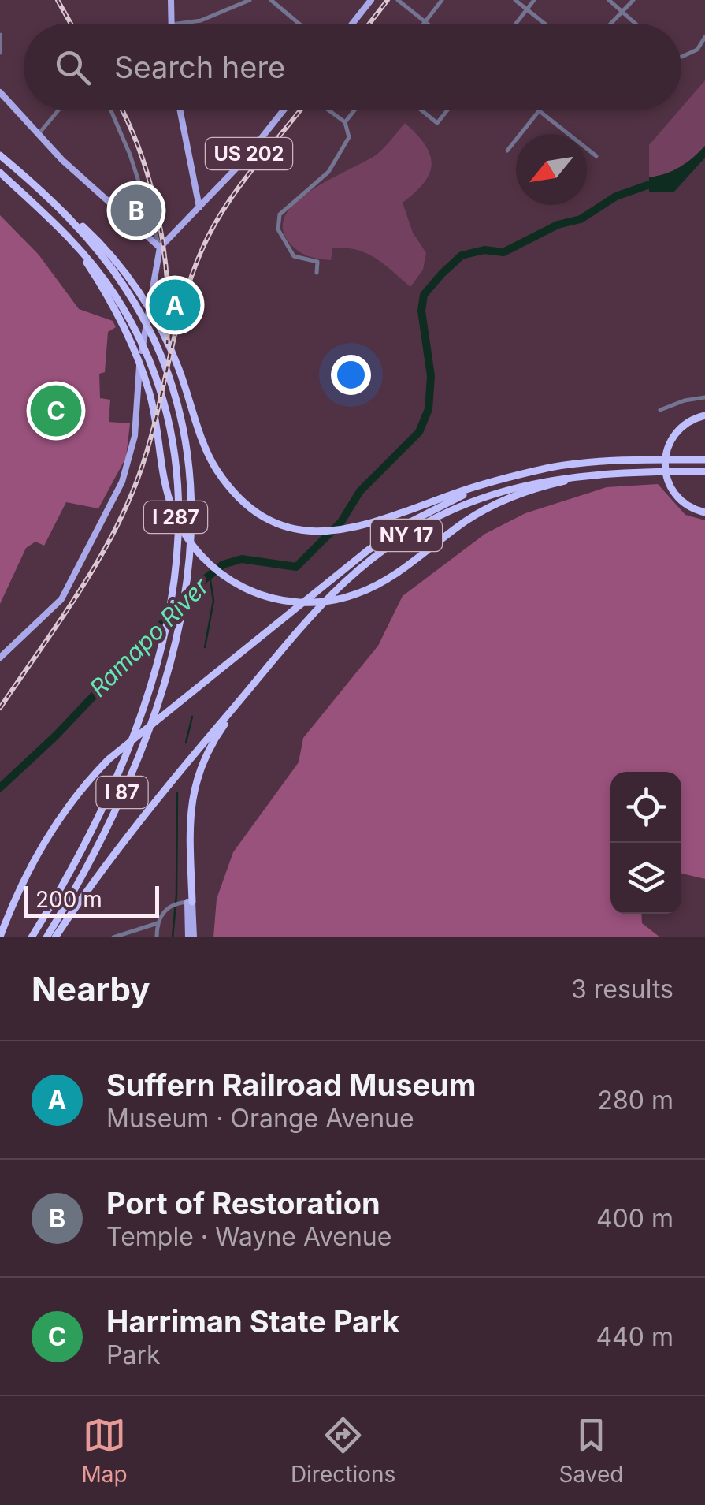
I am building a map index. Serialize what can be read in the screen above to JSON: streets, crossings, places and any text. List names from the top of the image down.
{
  "streets": {
    "highway": ["I 287", "NY 17", "I 87"],
    "main road": ["US 202"]
  },
  "crossings": [
    ["I 287", "NY 17"],
    ["I 287", "I 87"]
  ],
  "water": ["Ramapo River"],
  "scale_bar": "200 m",
  "north": "bottom left",
  "page": {
    "search": "Search here",
    "pins": ["B", "A", "C"],
    "scale": "200 m",
    "heading": ["Nearby", "3 results"],
    "list": [
      {
        "mark": "A",
        "name": "Suffern Railroad Museum",
        "note": "Museum · Orange Avenue",
        "value": "280 m"
      },
      {
        "mark": "B",
        "name": "Port of Restoration",
        "note": "Temple · Wayne Avenue",
        "value": "400 m"
      },
      {
        "mark": "C",
        "name": "Harriman State Park",
        "note": "Park",
        "value": "440 m"
      }
    ],
    "nav": ["Map", "Directions", "Saved"]
  }
}
